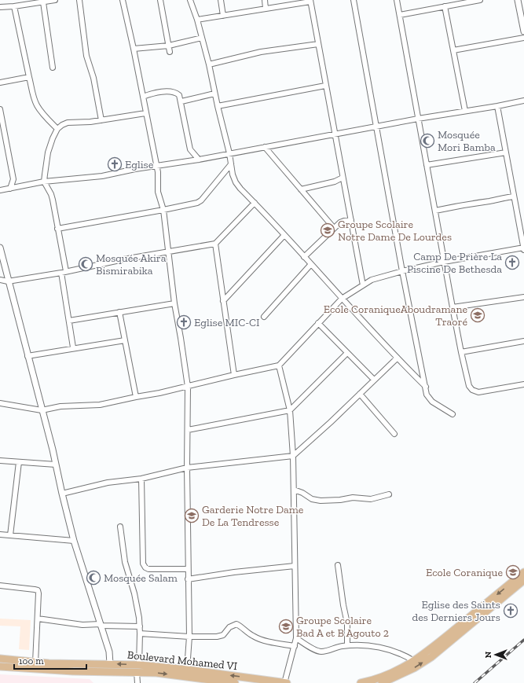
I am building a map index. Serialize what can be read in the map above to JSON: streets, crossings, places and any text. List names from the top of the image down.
{
  "streets": {
    "main road": ["Boulevard Mohamed VI"]
  },
  "places": {
    "mosque": ["Mosquée Mori Bamba", "Mosquée Akira Bismirabika", "Mosquée Salam"],
    "church": [
      "Eglise",
      "Camp De Prière La Piscine De Bethesda",
      "Eglise MIC-CI",
      "Eglise des Saints des Derniers Jours"
    ],
    "school or university": [
      "Groupe Scolaire Notre Dame De Lourdes",
      "Ecole CoraniqueAboudramane Traoré",
      "Garderie Notre Dame De La Tendresse",
      "Ecole Coranique",
      "Groupe Scolaire Bad A et B Agouto 2"
    ]
  },
  "scale_bar": "100 m",
  "north": "left"
}
